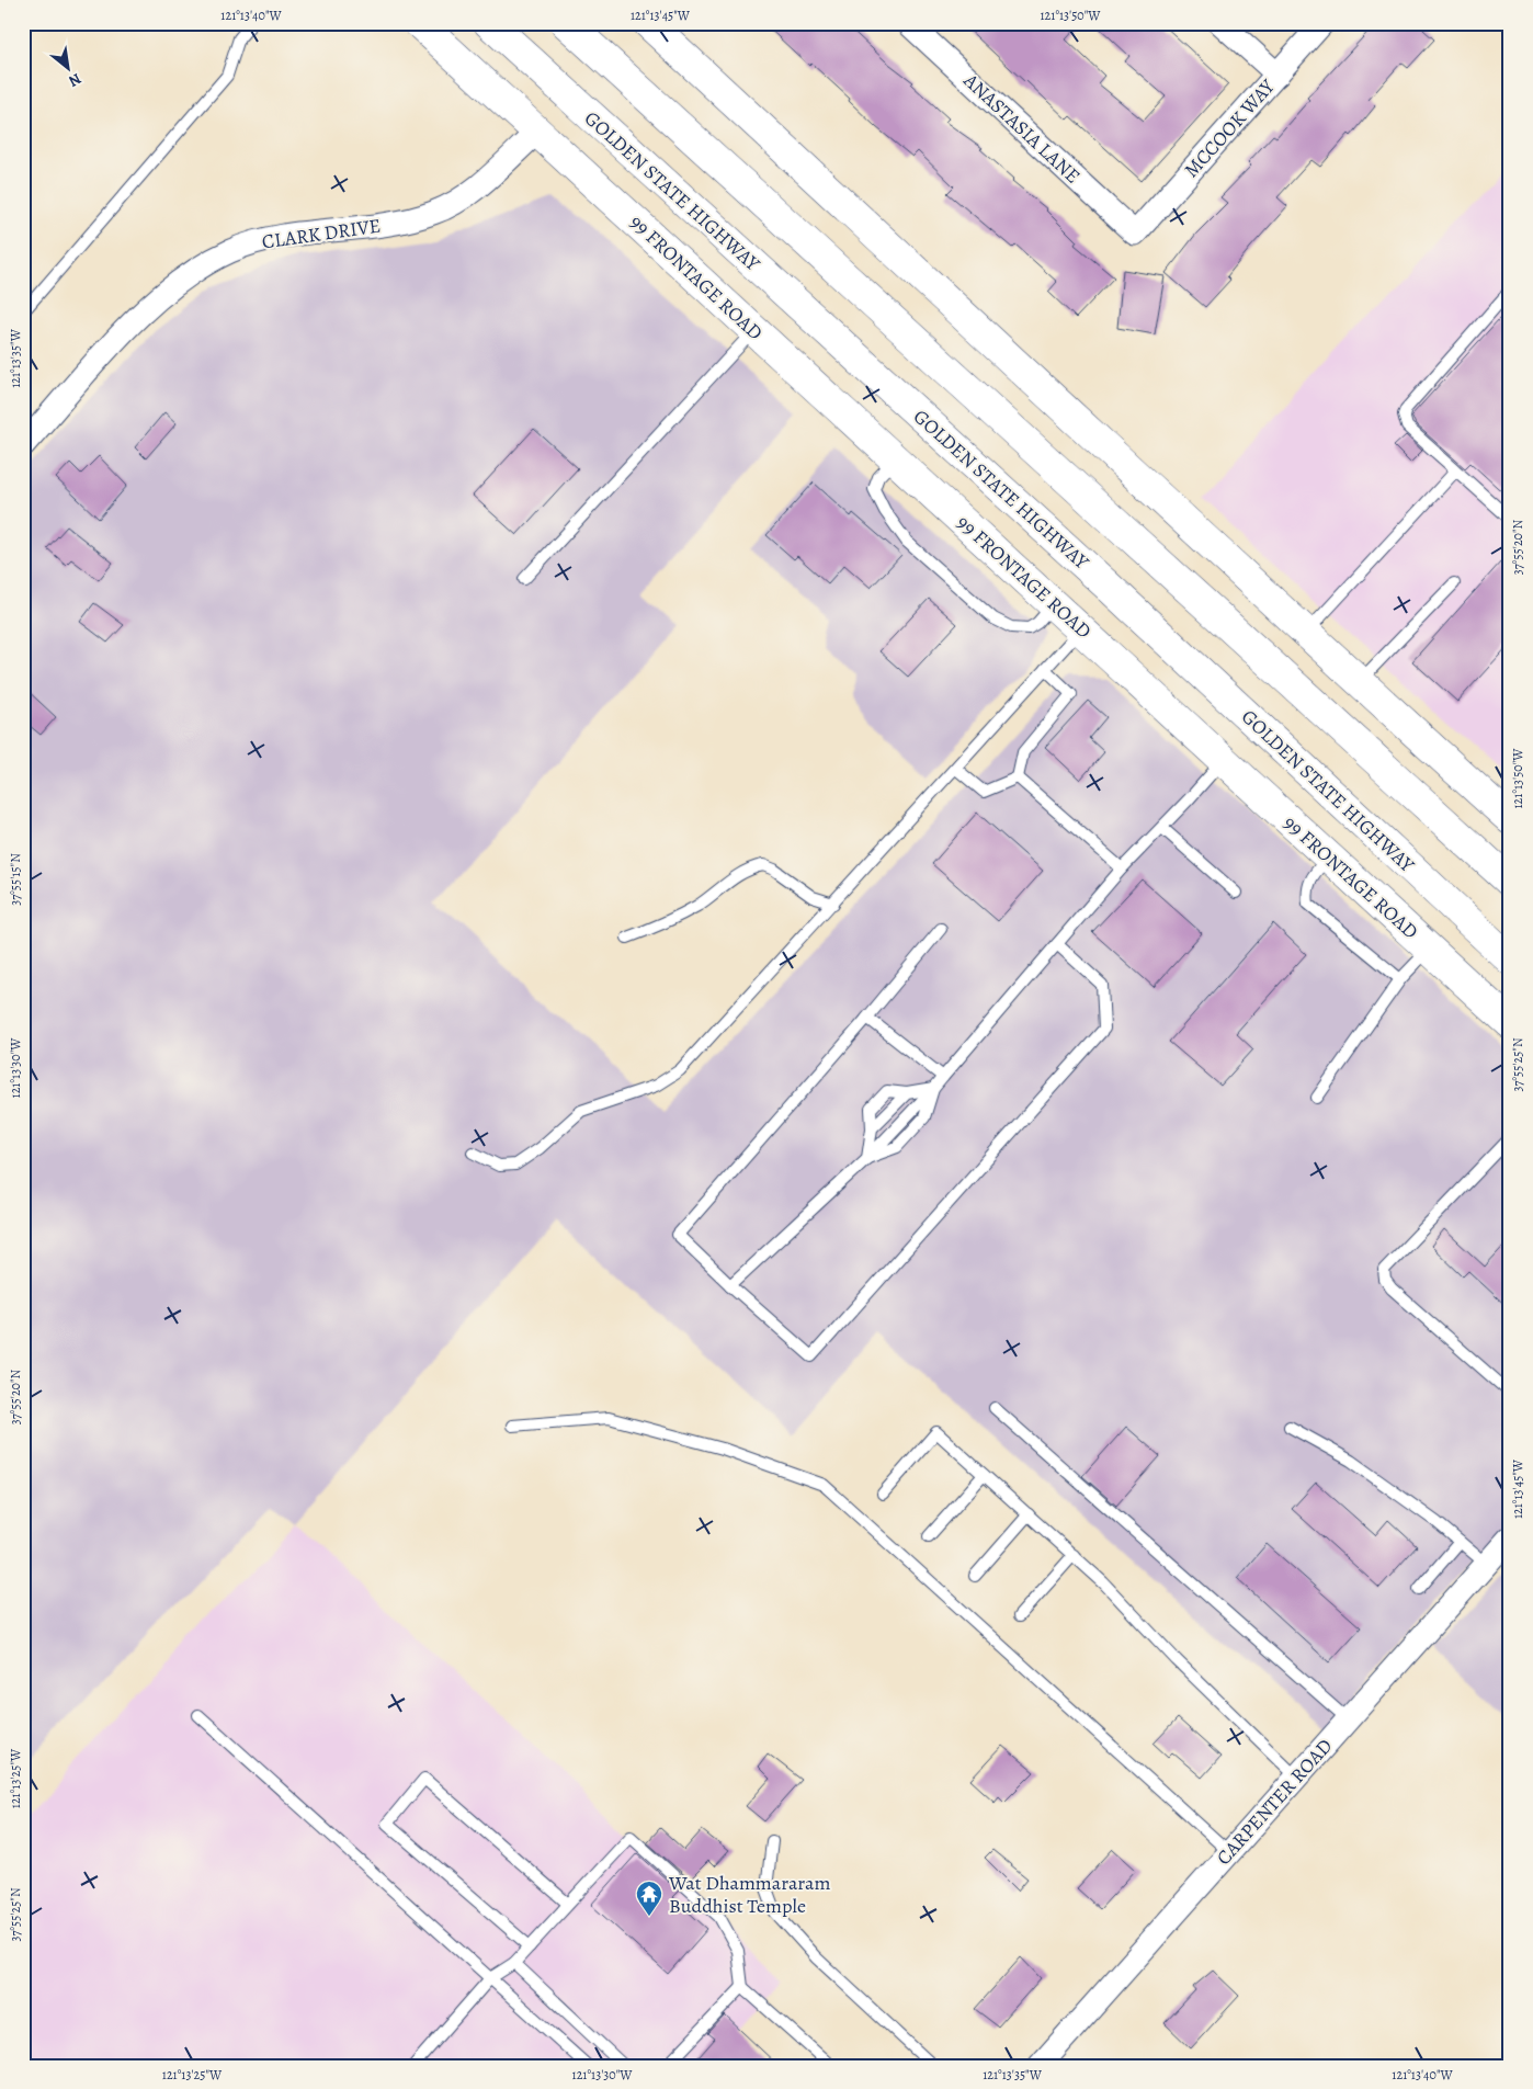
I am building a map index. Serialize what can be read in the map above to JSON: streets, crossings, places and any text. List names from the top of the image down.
{
  "streets": {
    "main road": ["GOLDEN STATE HIGHWAY", "99 FRONTAGE ROAD"],
    "street": [
      "ANASTASIA LANE",
      "MCCOOK WAY",
      "CLARK DRIVE",
      "CARPENTER ROAD"
    ]
  },
  "crossings": [
    ["ANASTASIA LANE", "MCCOOK WAY"],
    ["CLARK DRIVE", "99 FRONTAGE ROAD"]
  ],
  "places": {
    "temple": ["Wat Dhammararam Buddhist Temple"]
  },
  "north": "bottom right",
  "coordinates": [
    "121°13'40\"W",
    "121°13'45\"W",
    "121°13'50\"W",
    "121°13'35\"W",
    "37°55'20\"N",
    "37°55'15\"N",
    "37°55'25\"N",
    "121°13'30\"W",
    "121°13'25\"W"
  ]
}
